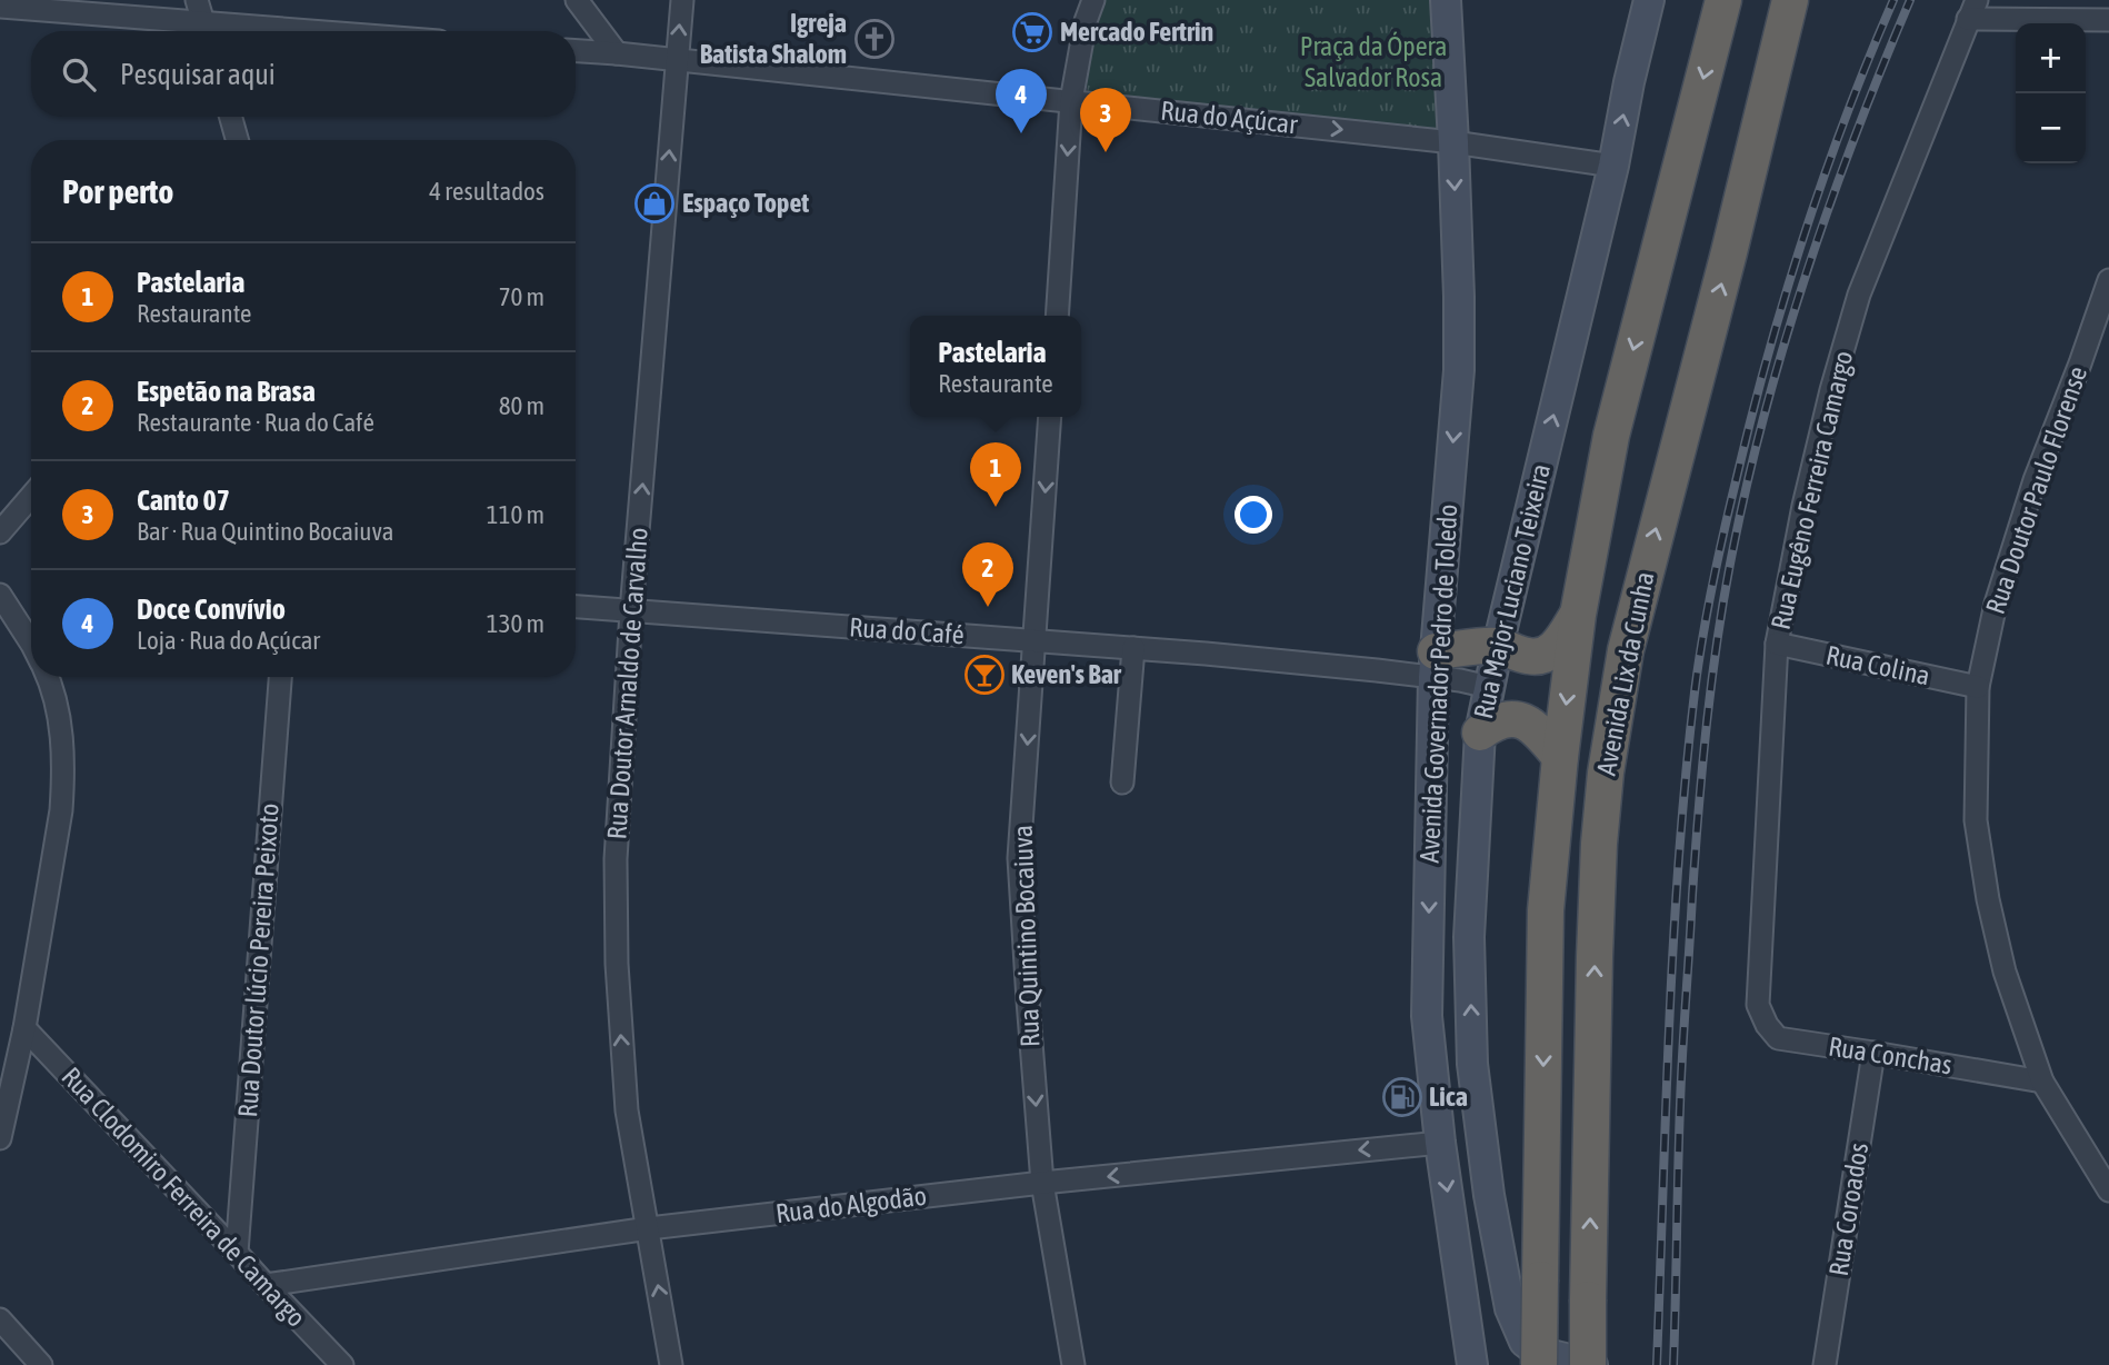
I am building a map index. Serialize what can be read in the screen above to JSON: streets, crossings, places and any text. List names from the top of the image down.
{
  "streets": {
    "highway": ["Avenida Lix da Cunha"],
    "main road": ["Rua Major Luciano Teixeira", "Avenida Governador Pedro de Toledo"],
    "street": [
      "Rua do Açúcar",
      "Rua Eugêno Ferreira Camargo",
      "Rua Doutor Paulo Florense",
      "Rua do Café",
      "Rua Colina",
      "Rua Doutor Arnaldo de Carvalho",
      "Rua Quintino Bocaiuva",
      "Rua Doutor lúcio Pereira Peixoto",
      "Rua Conchas",
      "Rua Clodomiro Ferreira de Camargo",
      "Rua do Algodão",
      "Rua Coroados"
    ]
  },
  "crossings": [
    ["Rua do Açúcar", "Rua Major Luciano Teixeira"],
    ["Rua do Açúcar", "Rua Doutor Arnaldo de Carvalho"],
    ["Rua do Açúcar", "Avenida Governador Pedro de Toledo"],
    ["Rua Eugêno Ferreira Camargo", "Rua Colina"],
    ["Rua Eugêno Ferreira Camargo", "Rua Conchas"],
    ["Rua Doutor Paulo Florense", "Rua Colina"],
    ["Rua Doutor Paulo Florense", "Rua Conchas"],
    ["Rua Major Luciano Teixeira", "Rua do Café"],
    ["Rua Major Luciano Teixeira", "Avenida Lix da Cunha"],
    ["Rua Major Luciano Teixeira", "Avenida Governador Pedro de Toledo"],
    ["Rua do Café", "Rua Doutor Arnaldo de Carvalho"],
    ["Rua do Café", "Avenida Governador Pedro de Toledo"],
    ["Rua do Café", "Rua Quintino Bocaiuva"],
    ["Rua Doutor Arnaldo de Carvalho", "Rua do Algodão"],
    ["Avenida Governador Pedro de Toledo", "Rua do Algodão"],
    ["Rua Quintino Bocaiuva", "Rua do Algodão"],
    ["Rua Doutor lúcio Pereira Peixoto", "Rua Clodomiro Ferreira de Camargo"],
    ["Rua Conchas", "Rua Coroados"],
    ["Rua Clodomiro Ferreira de Camargo", "Rua do Algodão"]
  ],
  "one_way": [
    "Rua do Açúcar",
    "Rua Major Luciano Teixeira",
    "Rua Doutor Arnaldo de Carvalho",
    "Avenida Governador Pedro de Toledo",
    "Rua Quintino Bocaiuva"
  ],
  "parks": ["Praça da Ópera Salvador Rosa"],
  "places": {
    "supermarket": ["Mercado Fertrin"],
    "church": ["Igreja Batista Shalom"],
    "shop": ["Espaço Topet"],
    "bar": ["Keven's Bar"],
    "fuel station": ["Lica"]
  },
  "page": {
    "map_buttons": ["+", "−"],
    "search": "Pesquisar aqui",
    "pins": [
      "4",
      "3",
      "1",
      "2"
    ],
    "heading": ["Por perto", "4 resultados"],
    "list": [
      {
        "mark": "1",
        "name": "Pastelaria",
        "note": "Restaurante",
        "value": "70 m"
      },
      {
        "mark": "2",
        "name": "Espetão na Brasa",
        "note": "Restaurante · Rua do Café",
        "value": "80 m"
      },
      {
        "mark": "3",
        "name": "Canto 07",
        "note": "Bar · Rua Quintino Bocaiuva",
        "value": "110 m"
      },
      {
        "mark": "4",
        "name": "Doce Convívio",
        "note": "Loja · Rua do Açúcar",
        "value": "130 m"
      }
    ],
    "popup": ["Pastelaria", "Restaurante"]
  }
}
